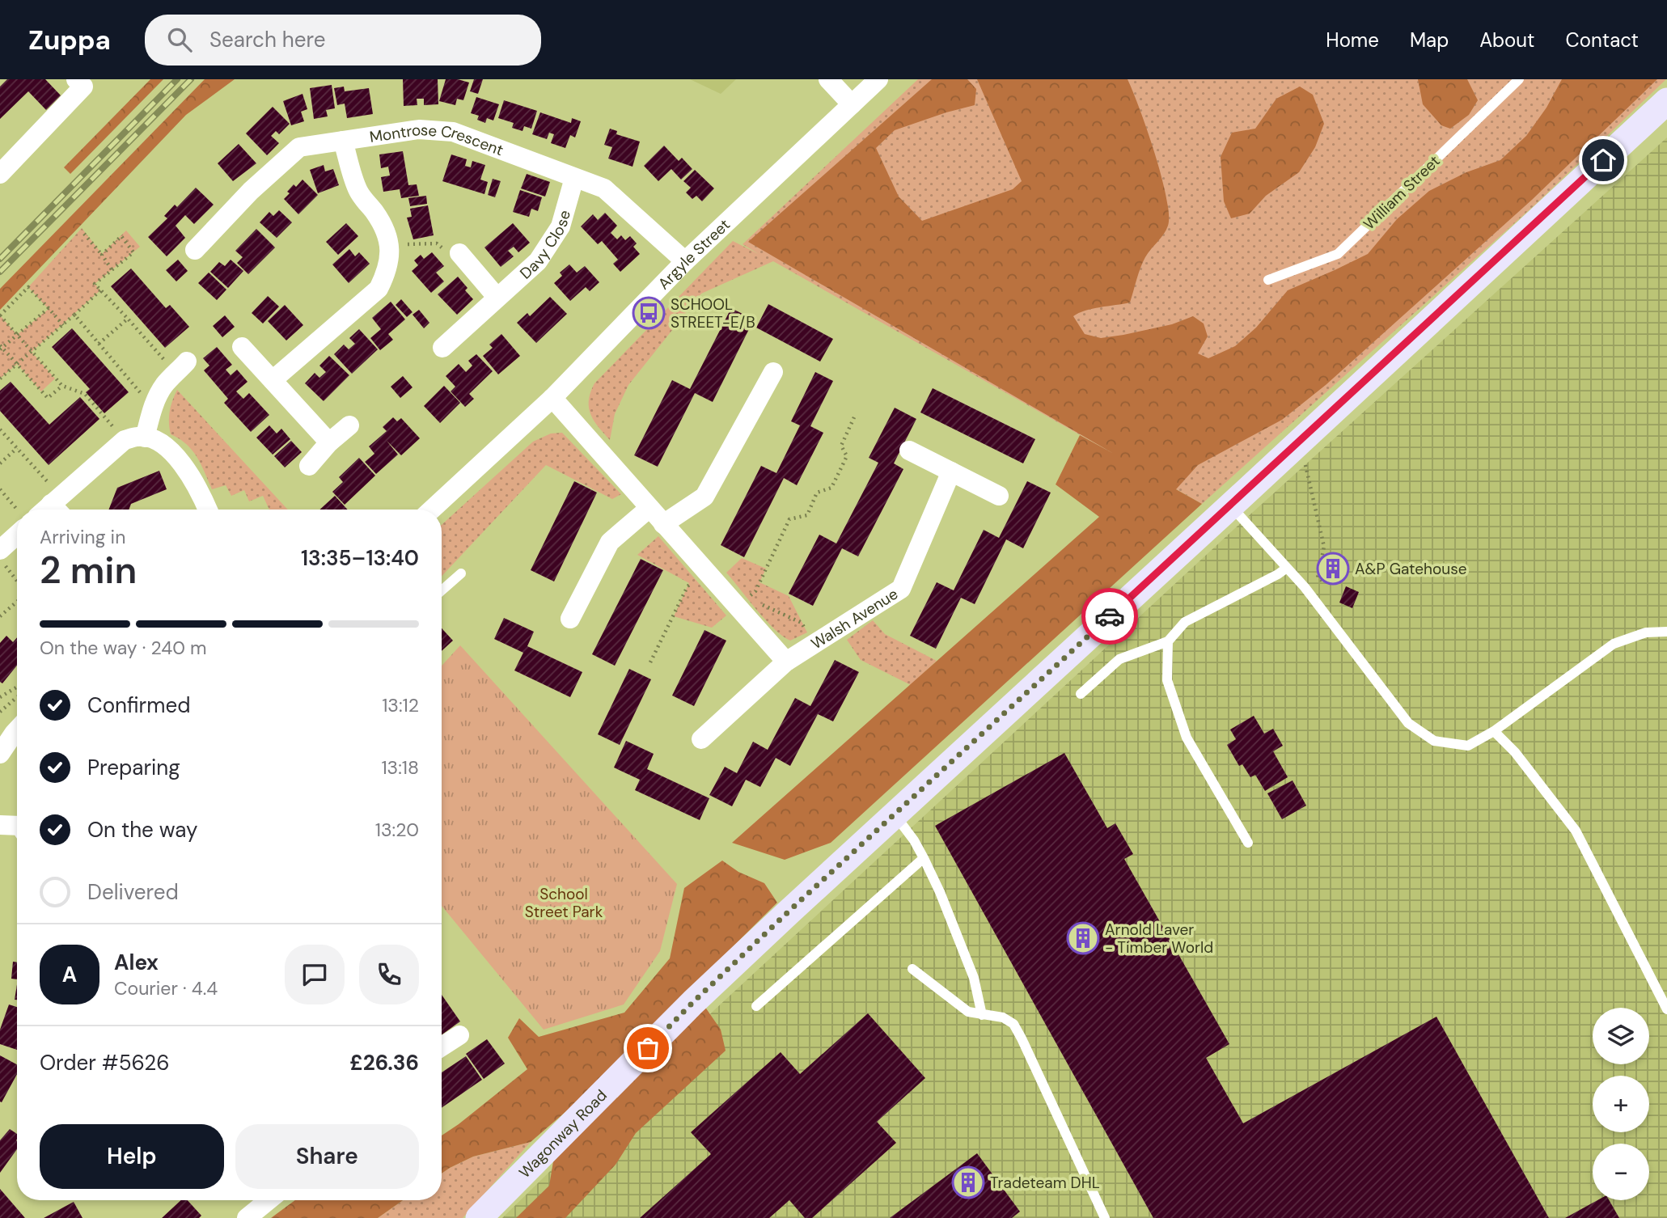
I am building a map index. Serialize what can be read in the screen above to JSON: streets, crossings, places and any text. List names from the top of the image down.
{
  "streets": {
    "main road": ["Wagonway Road"],
    "street": [
      "Montrose Crescent",
      "Davy Close",
      "Argyle Street",
      "Walsh Avenue"
    ],
    "lane": ["William Street"]
  },
  "crossings": [
    ["Montrose Crescent", "Davy Close"],
    ["Montrose Crescent", "Argyle Street"]
  ],
  "parks": ["School Street Park"],
  "places": {
    "bus stop": ["SCHOOL STREET-E/B"],
    "building": ["A&P Gatehouse", "Arnold Laver - Timber World", "Tradeteam DHL"]
  },
  "page": {
    "header": "Zuppa",
    "search": "Search here",
    "nav": [
      "Home",
      "Map",
      "About",
      "Contact"
    ],
    "heading": ["2 min", "Arriving in", "13:35–13:40"],
    "panel": [
      "Alex",
      "Courier · 4.4",
      "Order #5626",
      "£26.36"
    ],
    "bar": "On the way · 240 m",
    "list": [
      ["Confirmed", "13:12"],
      ["Preparing", "13:18"],
      ["On the way", "13:20"],
      "Delivered"
    ],
    "round": "A",
    "map_buttons": ["+", "−"],
    "buttons": ["Help", "Share"]
  }
}
